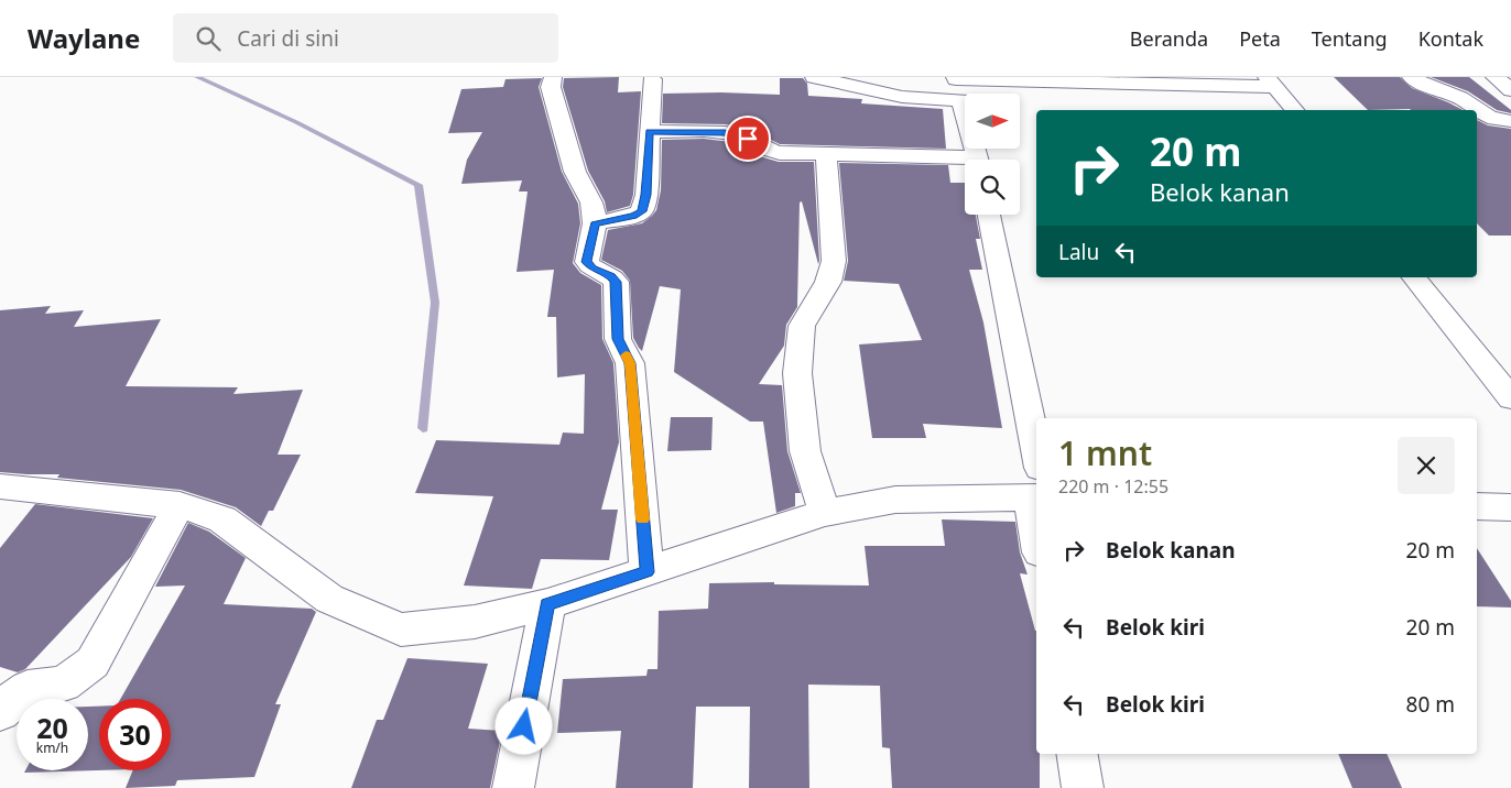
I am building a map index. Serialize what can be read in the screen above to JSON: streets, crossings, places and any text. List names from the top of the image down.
{
  "north": "right",
  "page": {
    "header": "Waylane",
    "search": "Cari di sini",
    "nav": [
      "Beranda",
      "Peta",
      "Tentang",
      "Kontak"
    ],
    "turn": ["20 m", "Belok kanan"],
    "then": "Lalu",
    "heading": ["1 mnt", "220 m · 12:55"],
    "list": [
      {
        "name": "Belok kanan",
        "value": "20 m"
      },
      {
        "name": "Belok kiri",
        "value": "20 m"
      },
      {
        "name": "Belok kiri",
        "value": "80 m"
      }
    ],
    "speed": "20 km/h",
    "limit": "30"
  }
}
